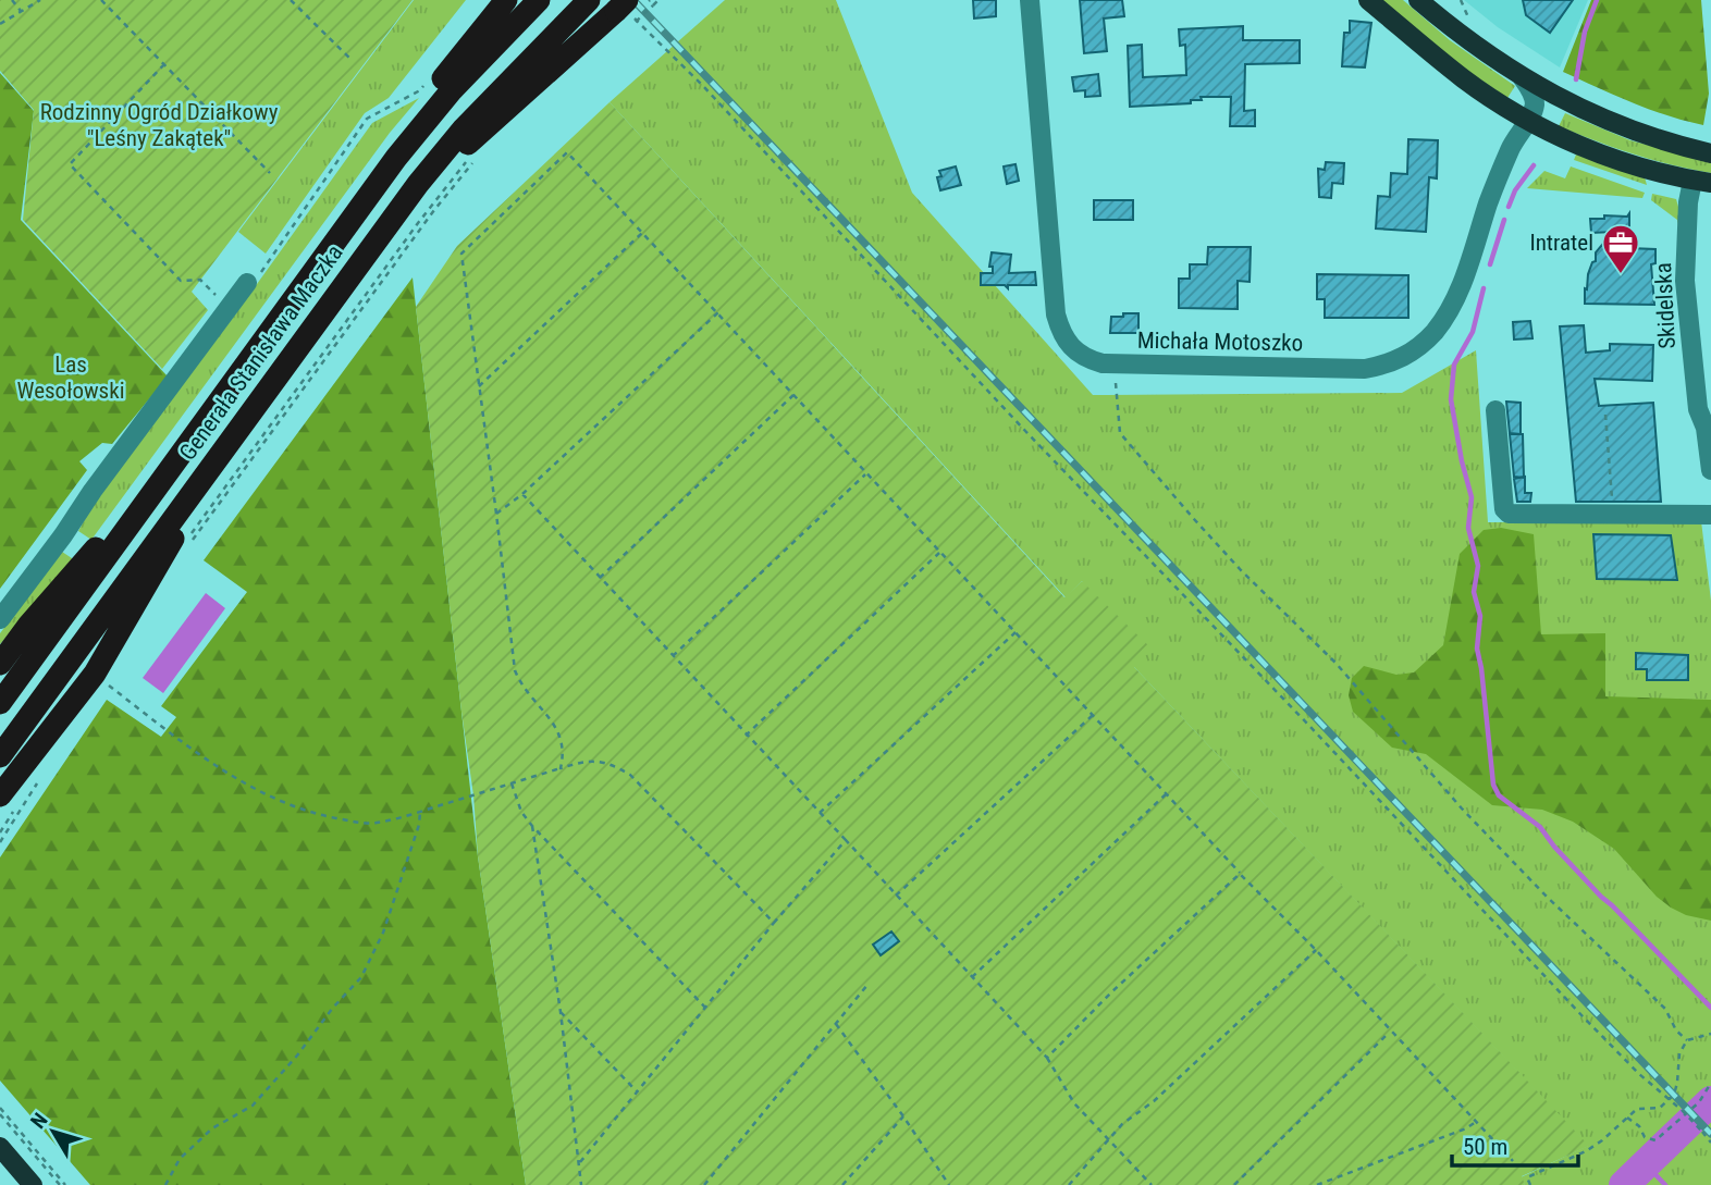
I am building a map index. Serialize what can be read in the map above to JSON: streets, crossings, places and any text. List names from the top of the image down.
{
  "streets": {
    "highway": ["Generała Stanisława Maczka"],
    "street": ["Skidelska", "Michała Motoszko"]
  },
  "parks": ["Rodzinny Ogród Działkowy \"Leśny Zakątek\"", "Las Wesołowski"],
  "places": {
    "office": ["Intratel"]
  },
  "scale_bar": "50 m",
  "north": "top left"
}
